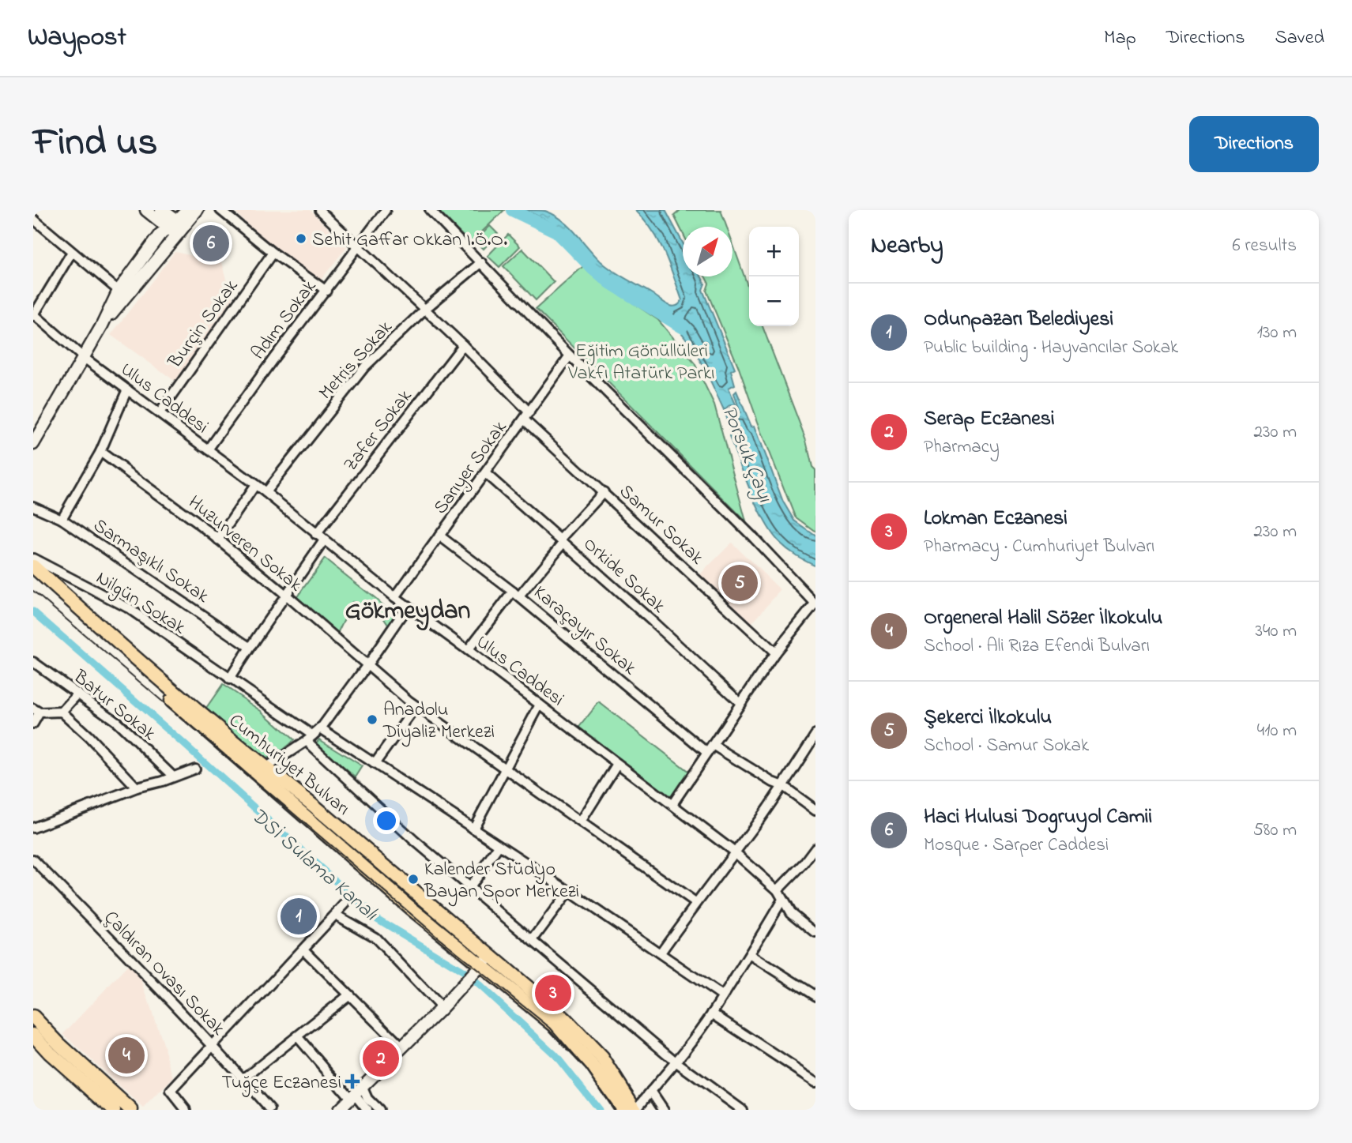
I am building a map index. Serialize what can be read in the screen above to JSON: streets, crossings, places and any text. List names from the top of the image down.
{
  "streets": {
    "main road": ["Cumhuriyet Bulvarı"],
    "street": [
      "Adım Sokak",
      "Burçin Sokak",
      "Metris Sokak",
      "Ulus Caddesi",
      "Zafer Sokak",
      "Sarıyer Sokak",
      "Samur Sokak",
      "Huzurveren Sokak",
      "Sarmaşıklı Sokak",
      "Orkide Sokak",
      "Nilgün Sokak",
      "Karaçayır Sokak",
      "Batur Sokak",
      "Çaldıran Ovası Sokak"
    ]
  },
  "crossings": [
    ["Adım Sokak", "Ulus Caddesi"],
    ["Adım Sokak", "Samur Sokak"],
    ["Burçin Sokak", "Ulus Caddesi"],
    ["Metris Sokak", "Ulus Caddesi"],
    ["Metris Sokak", "Samur Sokak"],
    ["Ulus Caddesi", "Zafer Sokak"],
    ["Ulus Caddesi", "Sarıyer Sokak"],
    ["Zafer Sokak", "Samur Sokak"],
    ["Sarıyer Sokak", "Samur Sokak"],
    ["Sarıyer Sokak", "Orkide Sokak"],
    ["Sarıyer Sokak", "Karaçayır Sokak"]
  ],
  "districts": ["Gökmeydan"],
  "water": ["Porsuk Çayı", "DSİ Sulama Kanalı"],
  "parks": ["Eğitim Gönüllüleri Vakfı Atatürk Parkı"],
  "places": {
    "other": ["Sehit Gaffar Okkan I.Ö.O.", "Anadolu Diyaliz Merkezi", "Kalender Stüdyo Bayan Spor Merkezi"],
    "health": ["Tuğçe Eczanesi"]
  },
  "north": "top right",
  "page": {
    "header": "Waypost",
    "nav": ["Map", "Directions", "Saved"],
    "title": "Find us",
    "buttons": "Directions",
    "heading": ["Nearby", "6 results"],
    "pins": [
      "6",
      "5",
      "1",
      "3",
      "4",
      "2"
    ],
    "map_buttons": ["+", "−"],
    "list": [
      {
        "mark": "1",
        "name": "Odunpazarı Belediyesi",
        "note": "Public building · Hayvancılar Sokak",
        "value": "130 m"
      },
      {
        "mark": "2",
        "name": "Serap Eczanesi",
        "note": "Pharmacy",
        "value": "230 m"
      },
      {
        "mark": "3",
        "name": "Lokman Eczanesi",
        "note": "Pharmacy · Cumhuriyet Bulvarı",
        "value": "230 m"
      },
      {
        "mark": "4",
        "name": "Orgeneral Halil Sözer İlkokulu",
        "note": "School · Ali Rıza Efendi Bulvarı",
        "value": "340 m"
      },
      {
        "mark": "5",
        "name": "Şekerci İlkokulu",
        "note": "School · Samur Sokak",
        "value": "410 m"
      },
      {
        "mark": "6",
        "name": "Haci Hulusi Dogruyol Camii",
        "note": "Mosque · Sarper Caddesi",
        "value": "580 m"
      }
    ]
  }
}
